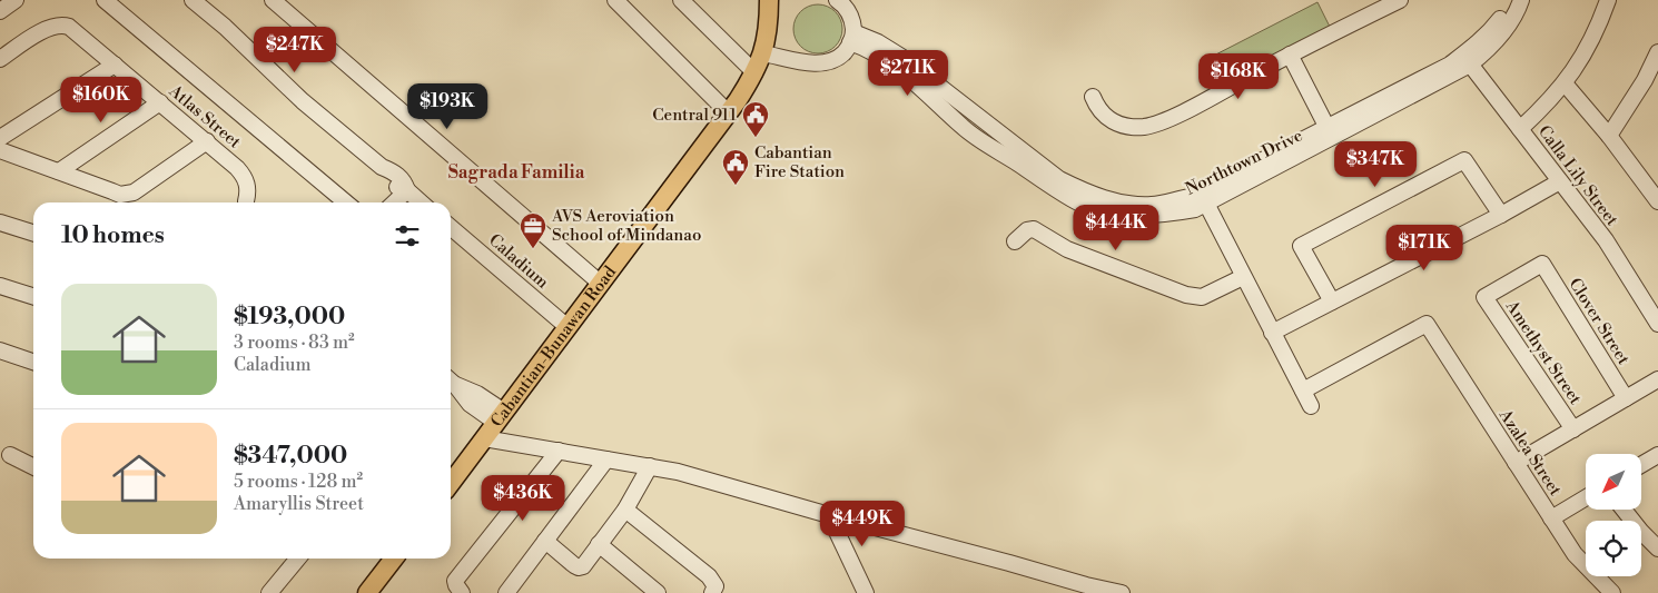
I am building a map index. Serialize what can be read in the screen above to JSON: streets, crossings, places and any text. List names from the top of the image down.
{
  "streets": {
    "main road": ["Cabantian-Bunawan Road"],
    "street": [
      "Atlas Street",
      "Northtown Drive",
      "Calla Lily Street",
      "Caladium",
      "Clover Street",
      "Amethyst Street",
      "Azalea Street"
    ]
  },
  "crossings": [
    ["Northtown Drive", "Calla Lily Street"],
    ["Caladium", "Cabantian-Bunawan Road"],
    ["Clover Street", "Amethyst Street"]
  ],
  "districts": ["Sagrada Familia"],
  "places": {
    "public building": ["Central 911", "Cabantian Fire Station"],
    "office": ["AVS Aeroviation School of Mindanao"]
  },
  "north": "bottom left",
  "page": {
    "price": [
      "$247K",
      "$271K",
      "$168K",
      "$160K",
      "$193K",
      "$347K",
      "$444K",
      "$171K",
      "$436K",
      "$449K"
    ],
    "heading": "10 homes",
    "list": [
      {
        "name": "$193,000",
        "note": "3 rooms · 83 m² · Caladium"
      },
      {
        "name": "$347,000",
        "note": "5 rooms · 128 m² · Amaryllis Street"
      }
    ]
  }
}
